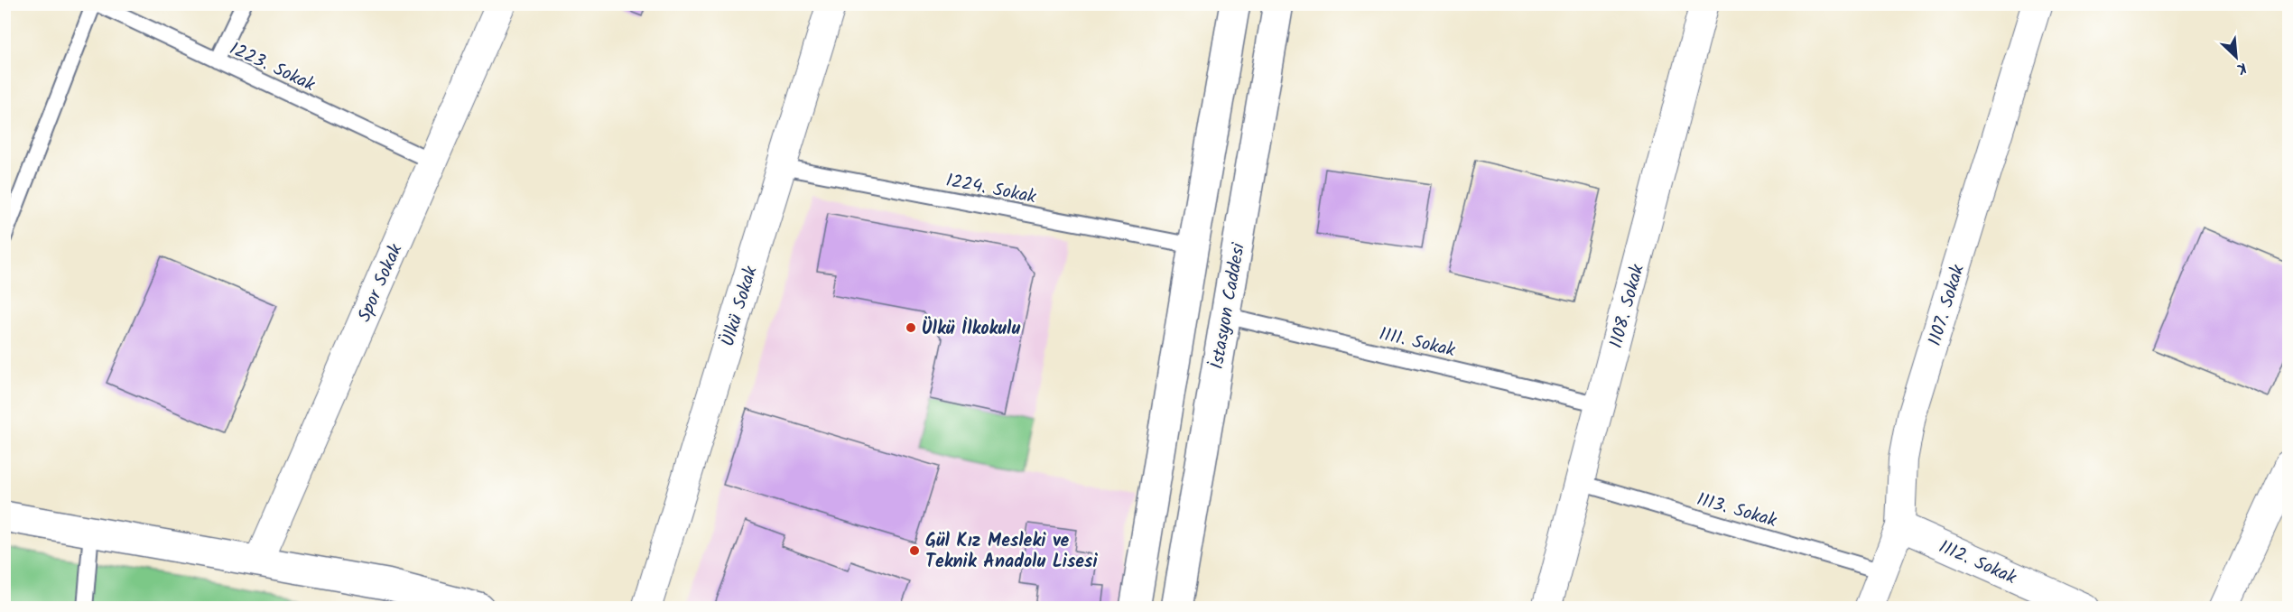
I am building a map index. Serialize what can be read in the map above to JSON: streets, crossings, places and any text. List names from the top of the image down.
{
  "streets": {
    "main road": ["İstasyon Caddesi"],
    "street": [
      "Spor Sokak",
      "1107. Sokak",
      "Ülkü Sokak",
      "1108. Sokak",
      "1112. Sokak"
    ],
    "lane": [
      "1223. Sokak",
      "1224. Sokak",
      "1111. Sokak",
      "1113. Sokak"
    ]
  },
  "crossings": [
    ["1223. Sokak", "Spor Sokak"],
    ["1224. Sokak", "Ülkü Sokak"],
    ["1107. Sokak", "1113. Sokak"],
    ["1107. Sokak", "1112. Sokak"],
    ["İstasyon Caddesi", "1111. Sokak"],
    ["1108. Sokak", "1111. Sokak"],
    ["1108. Sokak", "1113. Sokak"]
  ],
  "places": ["Ülkü İlkokulu", "Gül Kız Mesleki ve Teknik Anadolu Lisesi"],
  "north": "bottom right"
}
